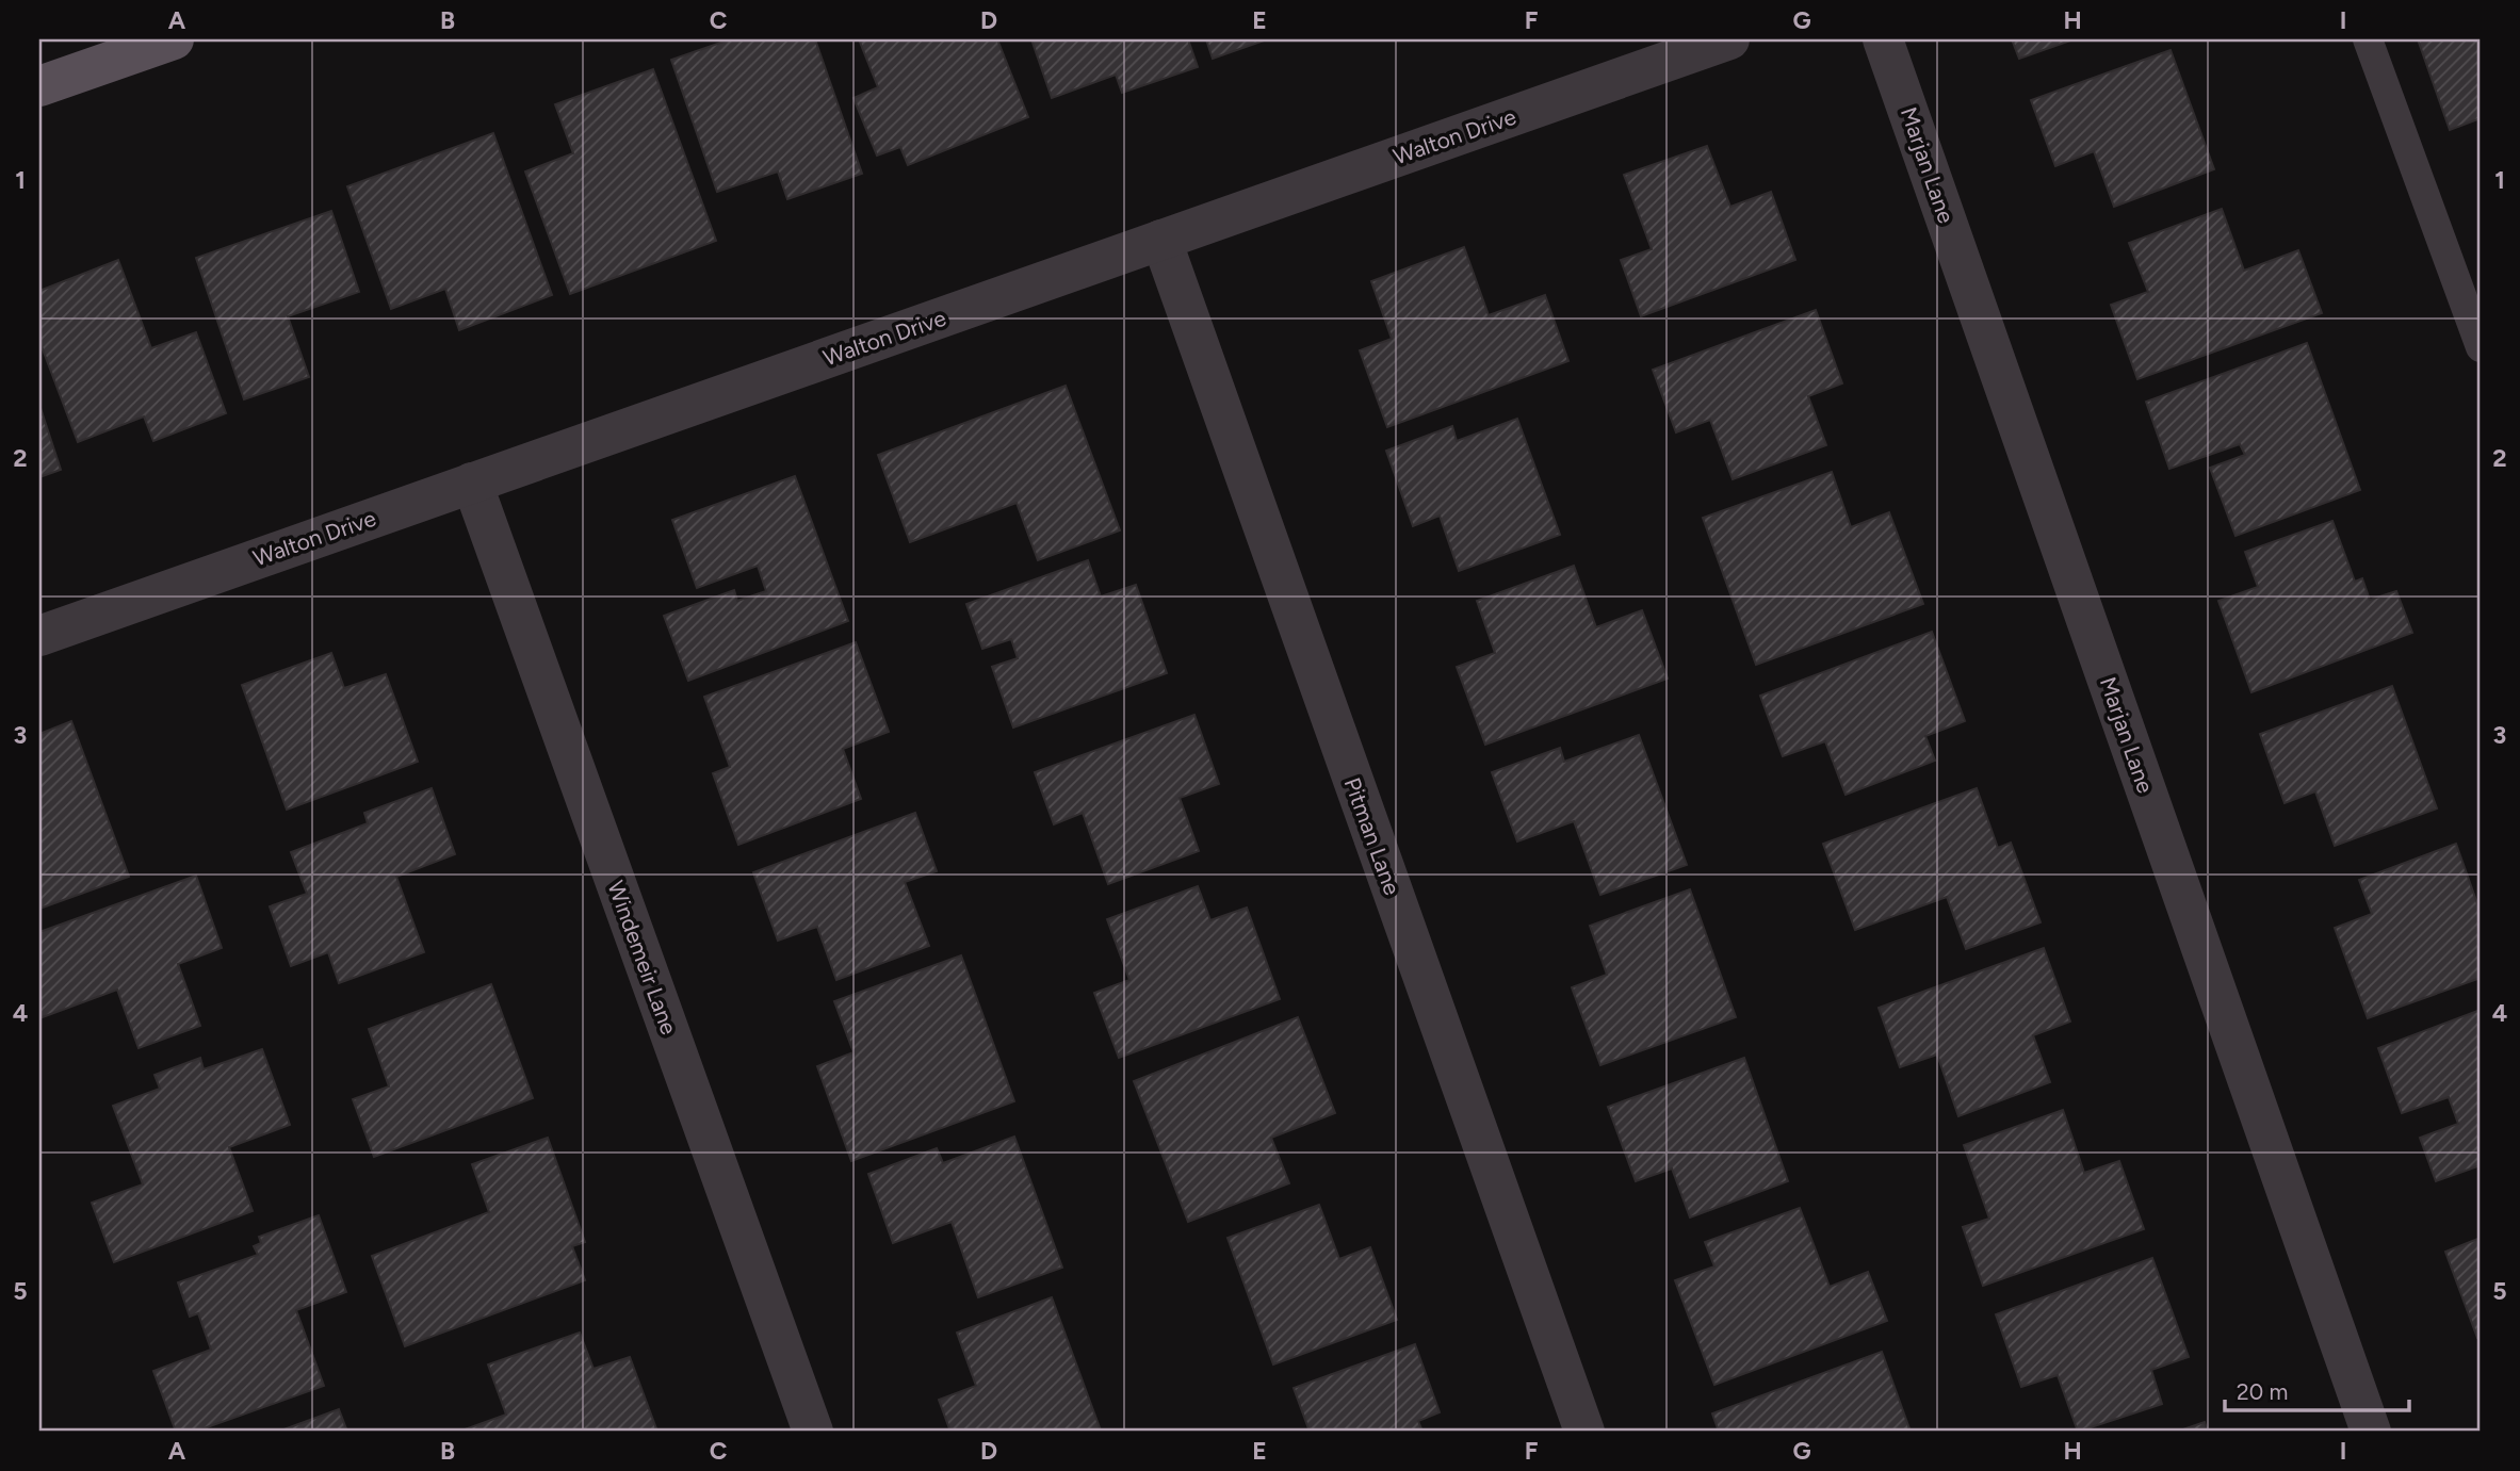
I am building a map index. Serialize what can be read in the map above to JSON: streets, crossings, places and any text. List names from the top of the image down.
{
  "streets": {
    "street": [
      "Walton Drive",
      "Marjan Lane",
      "Pitman Lane",
      "Windemeir Lane"
    ]
  },
  "crossings": [
    ["Walton Drive", "Pitman Lane"],
    ["Walton Drive", "Windemeir Lane"]
  ],
  "scale_bar": "20 m",
  "grid": {
    "columns": [
      "A",
      "B",
      "C",
      "D",
      "E",
      "F",
      "G",
      "H",
      "I"
    ],
    "rows": [
      "1",
      "2",
      "3",
      "4",
      "5"
    ]
  }
}
